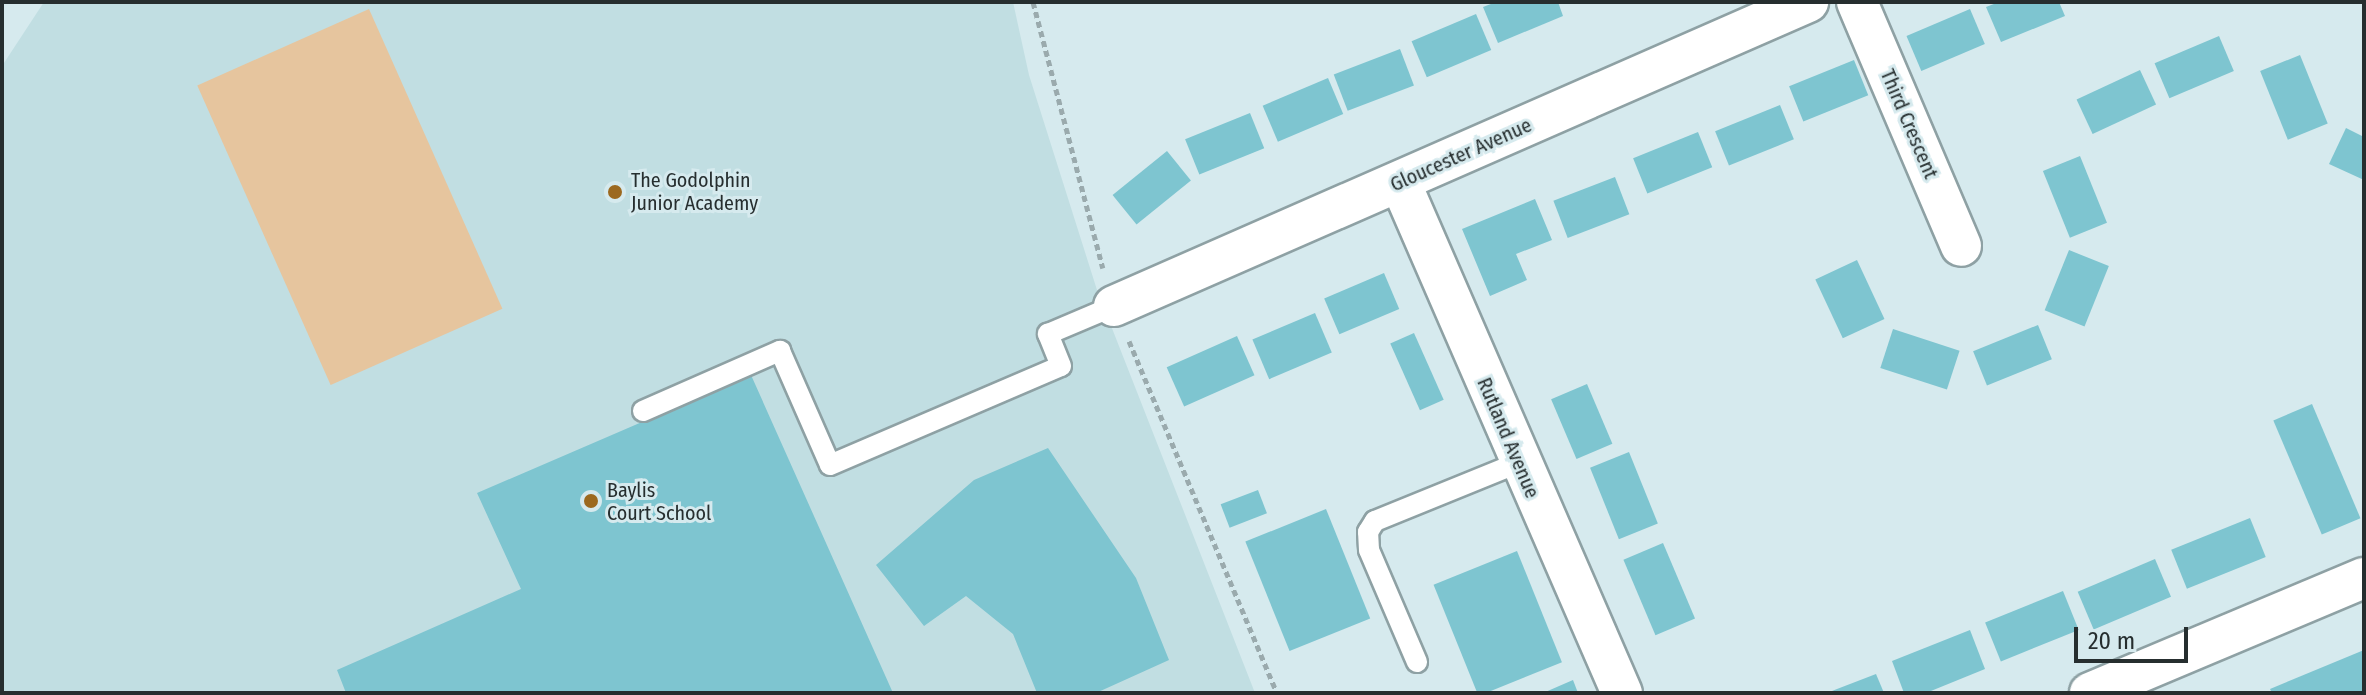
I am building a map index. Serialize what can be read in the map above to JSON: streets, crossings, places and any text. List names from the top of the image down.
{
  "streets": {
    "street": ["Third Crescent", "Gloucester Avenue", "Rutland Avenue"]
  },
  "crossings": [
    ["Gloucester Avenue", "Rutland Avenue"]
  ],
  "places": ["The Godolphin Junior Academy", "Baylis Court School"],
  "scale_bar": "20 m"
}
